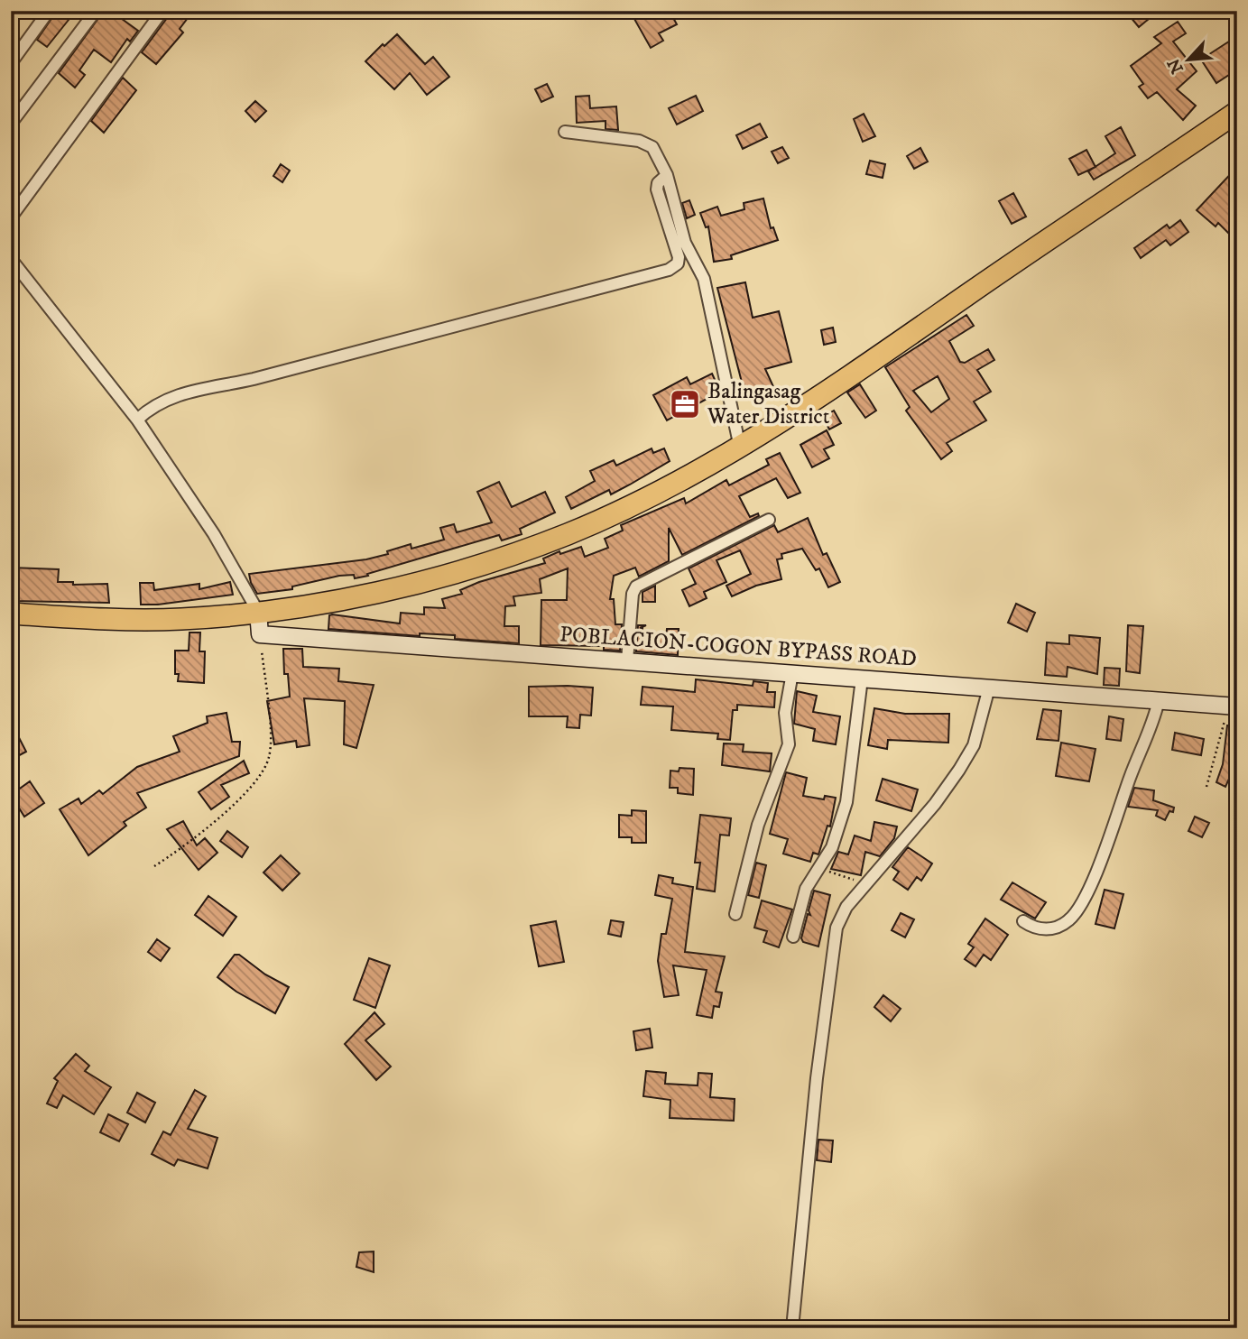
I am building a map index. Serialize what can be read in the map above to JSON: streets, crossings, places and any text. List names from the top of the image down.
{
  "streets": {
    "main road": ["POBLACION-COGON BYPASS ROAD"]
  },
  "places": {
    "office": ["Balingasag Water District"]
  },
  "north": "bottom left"
}
